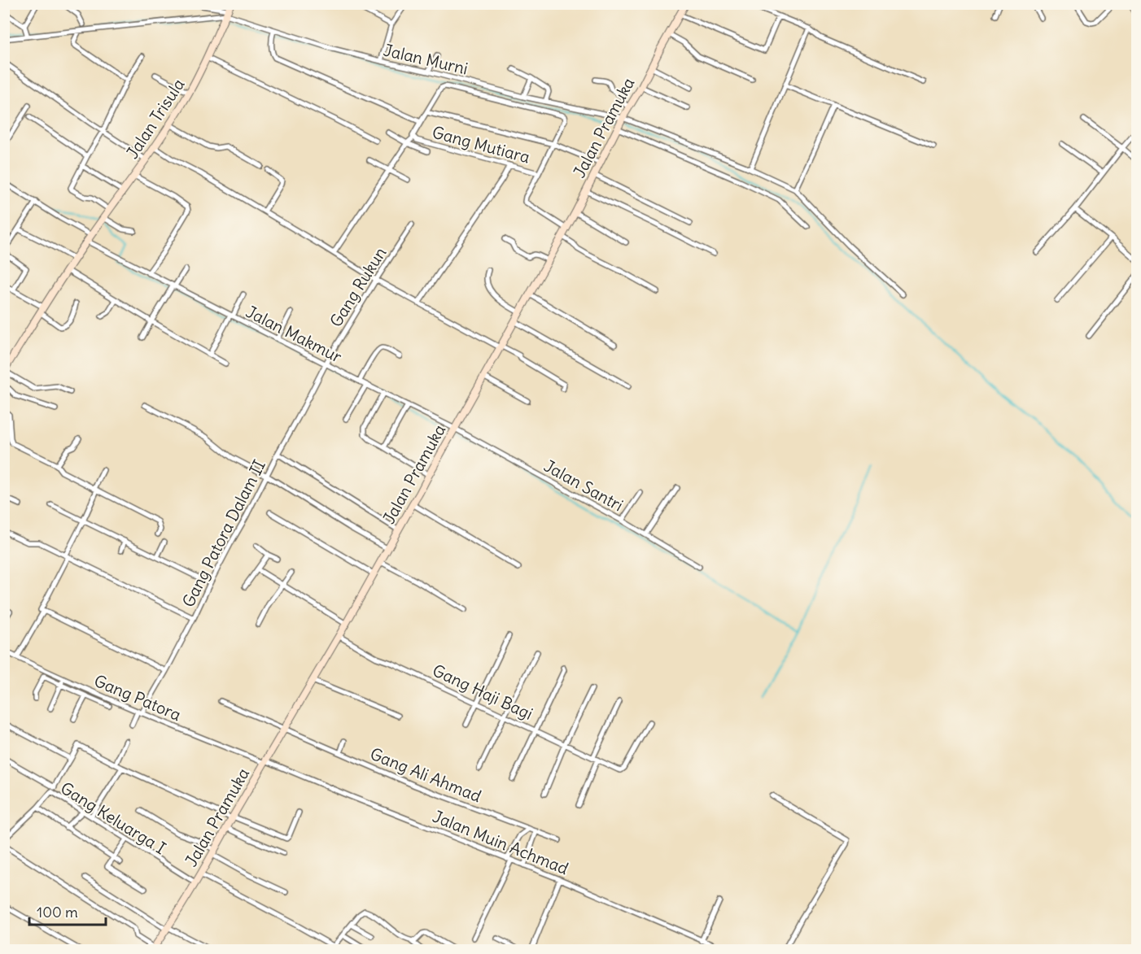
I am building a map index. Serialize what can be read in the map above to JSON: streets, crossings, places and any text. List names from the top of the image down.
{
  "streets": {
    "street": [
      "Jalan Murni",
      "Jalan Trisula",
      "Jalan Pramuka",
      "Gang Mutiara",
      "Gang Rukun",
      "Jalan Makmur",
      "Jalan Santri",
      "Gang Patora Dalam II",
      "Gang Haji Bagi",
      "Gang Patora",
      "Gang Ali Ahmad",
      "Gang Keluarga I",
      "Jalan Muin Achmad"
    ]
  },
  "crossings": [
    ["Jalan Murni", "Jalan Trisula"],
    ["Jalan Murni", "Jalan Pramuka"],
    ["Jalan Murni", "Gang Mutiara"],
    ["Jalan Trisula", "Jalan Makmur"],
    ["Jalan Pramuka", "Gang Mutiara"],
    ["Jalan Pramuka", "Jalan Makmur"],
    ["Jalan Pramuka", "Jalan Santri"],
    ["Jalan Pramuka", "Gang Haji Bagi"],
    ["Jalan Pramuka", "Gang Patora"],
    ["Jalan Pramuka", "Gang Ali Ahmad"],
    ["Jalan Pramuka", "Gang Keluarga I"],
    ["Jalan Pramuka", "Jalan Muin Achmad"],
    ["Gang Rukun", "Jalan Makmur"],
    ["Gang Rukun", "Gang Patora Dalam II"],
    ["Jalan Makmur", "Jalan Santri"],
    ["Jalan Makmur", "Gang Patora Dalam II"],
    ["Gang Patora Dalam II", "Gang Patora"],
    ["Gang Patora", "Jalan Muin Achmad"]
  ],
  "scale_bar": "100 m"
}
